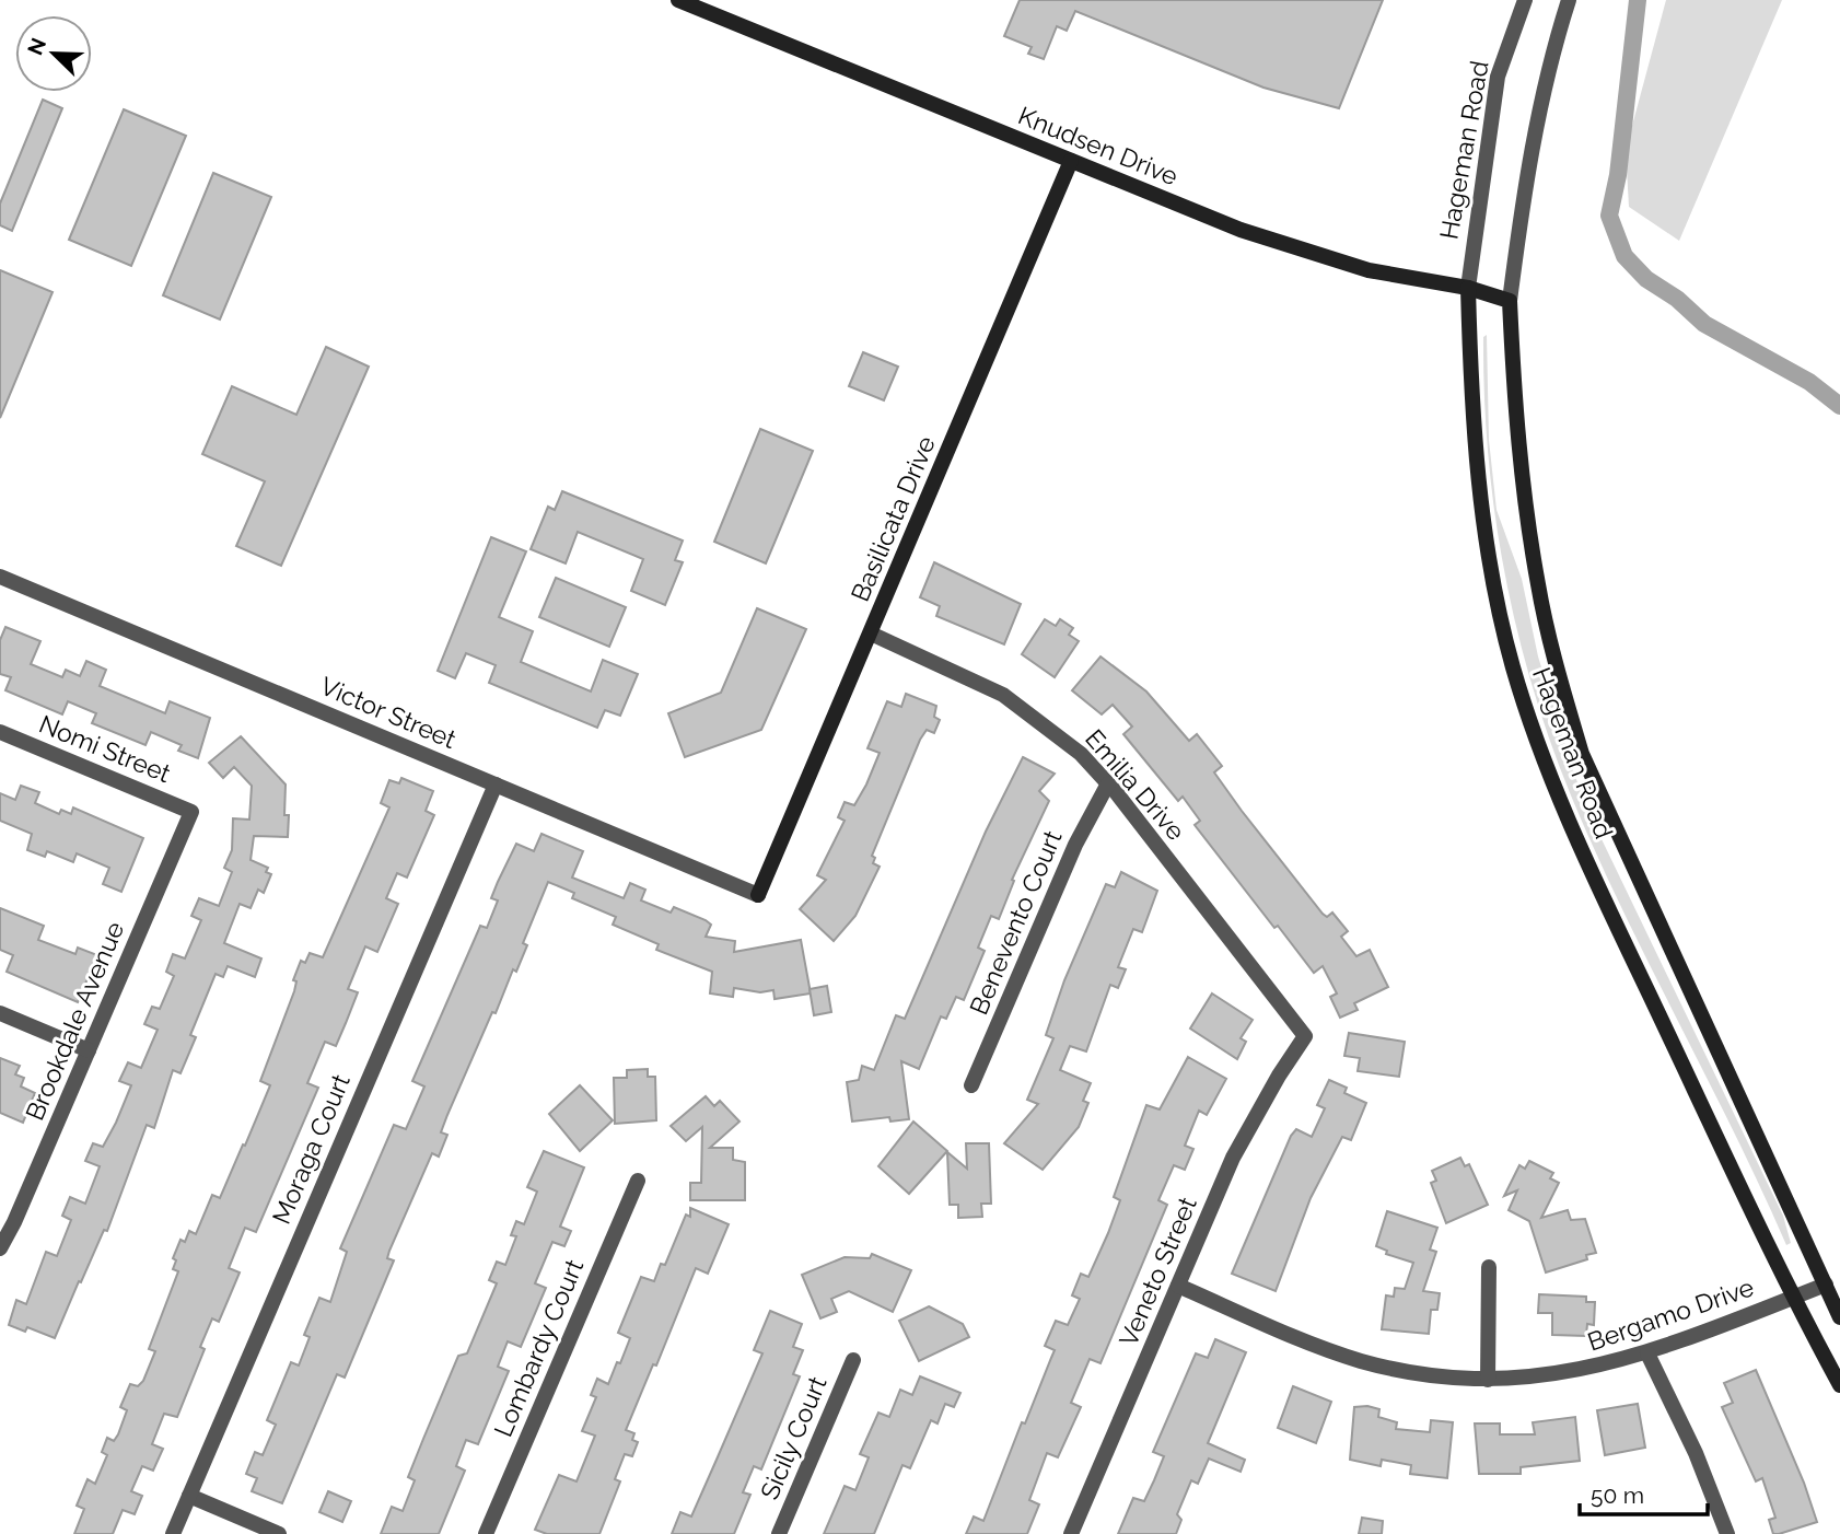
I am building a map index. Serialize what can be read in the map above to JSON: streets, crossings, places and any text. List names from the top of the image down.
{
  "streets": {
    "main road": ["Knudsen Drive", "Hageman Road", "Basilicata Drive"],
    "street": [
      "Victor Street",
      "Nomi Street",
      "Emilia Drive",
      "Benevento Court",
      "Brookdale Avenue",
      "Moraga Court",
      "Veneto Street",
      "Bergamo Drive",
      "Lombardy Court",
      "Sicily Court"
    ]
  },
  "crossings": [
    ["Knudsen Drive", "Hageman Road"],
    ["Knudsen Drive", "Basilicata Drive"],
    ["Hageman Road", "Bergamo Drive"],
    ["Basilicata Drive", "Victor Street"],
    ["Basilicata Drive", "Emilia Drive"],
    ["Victor Street", "Moraga Court"],
    ["Nomi Street", "Brookdale Avenue"],
    ["Emilia Drive", "Benevento Court"],
    ["Emilia Drive", "Veneto Street"],
    ["Veneto Street", "Bergamo Drive"]
  ],
  "scale_bar": "50 m",
  "north": "top left"
}
